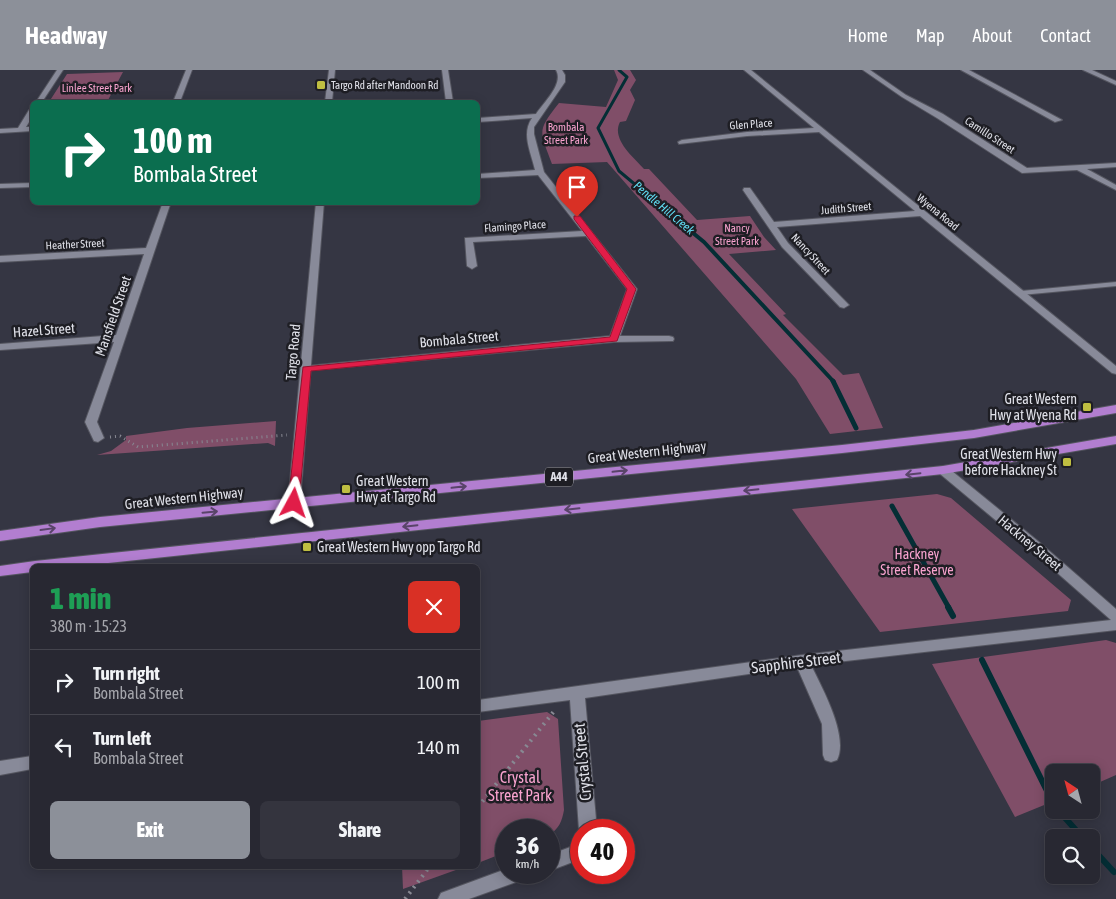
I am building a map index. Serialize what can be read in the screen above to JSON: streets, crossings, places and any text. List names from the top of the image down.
{
  "streets": {
    "highway": ["Great Western Highway", "A44"],
    "street": [
      "Glen Place",
      "Camillo Street",
      "Judith Street",
      "Wyena Road",
      "Flamingo Place",
      "Heather Street",
      "Nancy Street",
      "Mansfield Street",
      "Hazel Street",
      "Bombala Street",
      "Targo Road",
      "Hackney Street",
      "Sapphire Street",
      "Crystal Street"
    ]
  },
  "crossings": [
    ["Glen Place", "Wyena Road"],
    ["Judith Street", "Wyena Road"],
    ["Judith Street", "Nancy Street"],
    ["Heather Street", "Mansfield Street"],
    ["Mansfield Street", "Hazel Street"],
    ["Bombala Street", "Targo Road"],
    ["Targo Road", "Great Western Highway"],
    ["Sapphire Street", "Crystal Street"]
  ],
  "water": ["Pendle Hill Creek"],
  "parks": [
    "Linlee Street Park",
    "Bombala Street Park",
    "Nancy Street Park",
    "Hackney Street Reserve",
    "Crystal Street Park"
  ],
  "places": {
    "transit": [
      "Targo Rd after Mandoon Rd",
      "Great Western Hwy at Wyena Rd",
      "Great Western Hwy before Hackney St",
      "Great Western Hwy at Targo Rd",
      "Great Western Hwy opp Targo Rd"
    ]
  },
  "north": "top left",
  "page": {
    "header": "Headway",
    "nav": [
      "Home",
      "Map",
      "About",
      "Contact"
    ],
    "turn": ["100 m", "Bombala Street"],
    "heading": ["1 min", "380 m · 15:23"],
    "list": [
      {
        "name": "Turn right",
        "note": "Bombala Street",
        "value": "100 m"
      },
      {
        "name": "Turn left",
        "note": "Bombala Street",
        "value": "140 m"
      }
    ],
    "buttons": ["Exit", "Share"],
    "speed": "36 km/h",
    "limit": "40"
  }
}
